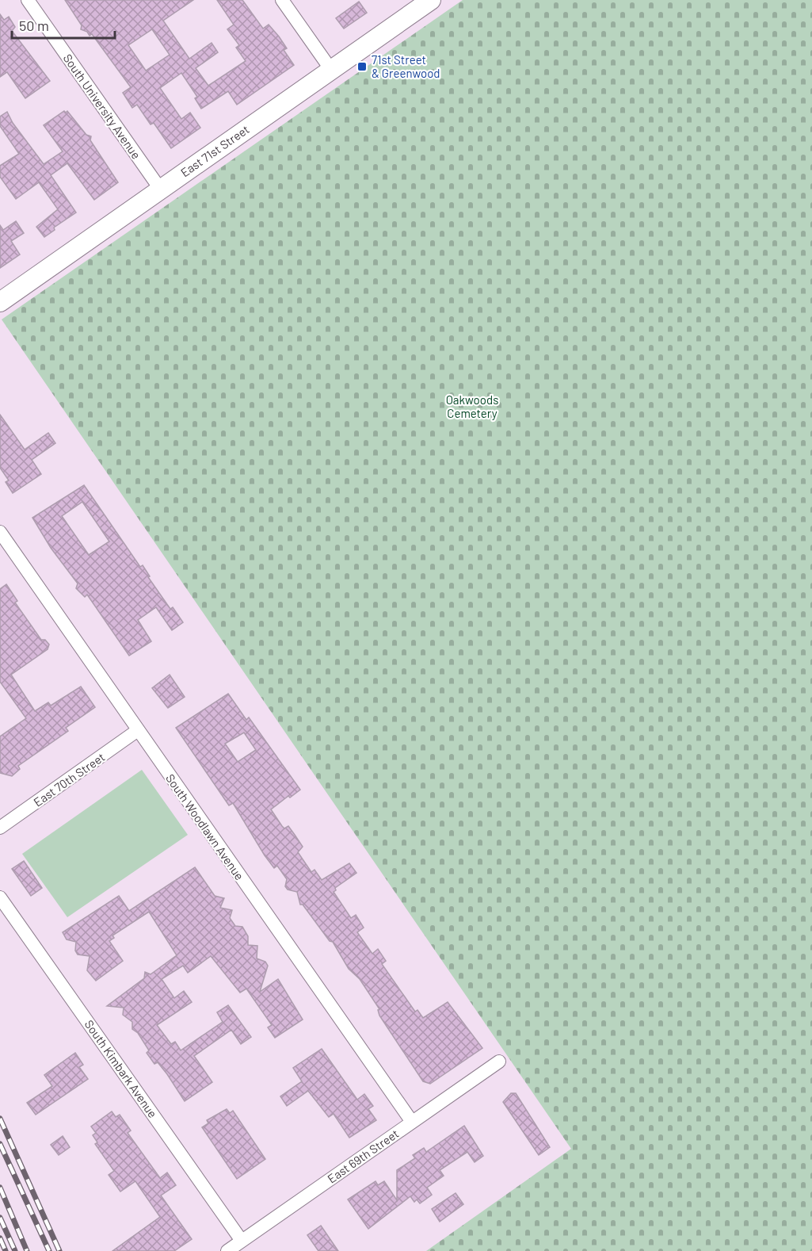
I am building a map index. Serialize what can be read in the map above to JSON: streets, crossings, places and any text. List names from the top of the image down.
{
  "streets": {
    "main road": ["East 71st Street"],
    "street": [
      "South University Avenue",
      "East 70th Street",
      "South Woodlawn Avenue",
      "South Kimbark Avenue",
      "East 69th Street"
    ]
  },
  "crossings": [
    ["South University Avenue", "East 71st Street"],
    ["East 70th Street", "South Woodlawn Avenue"],
    ["South Woodlawn Avenue", "East 69th Street"],
    ["South Kimbark Avenue", "East 69th Street"]
  ],
  "parks": ["Oakwoods Cemetery"],
  "places": {
    "transit": ["71st Street & Greenwood"]
  },
  "scale_bar": "50 m"
}
